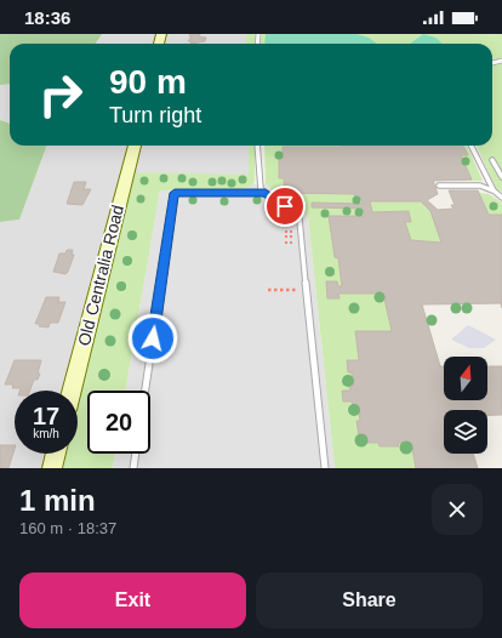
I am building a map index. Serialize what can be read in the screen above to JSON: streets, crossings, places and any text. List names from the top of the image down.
{
  "streets": {
    "street": ["Old Centralia Road"]
  },
  "north": "top",
  "page": {
    "status": "18:36",
    "turn": ["90 m", "Turn right"],
    "speed": "17 km/h",
    "limit": "20",
    "heading": ["1 min", "160 m · 18:37"],
    "buttons": ["Exit", "Share"]
  }
}
